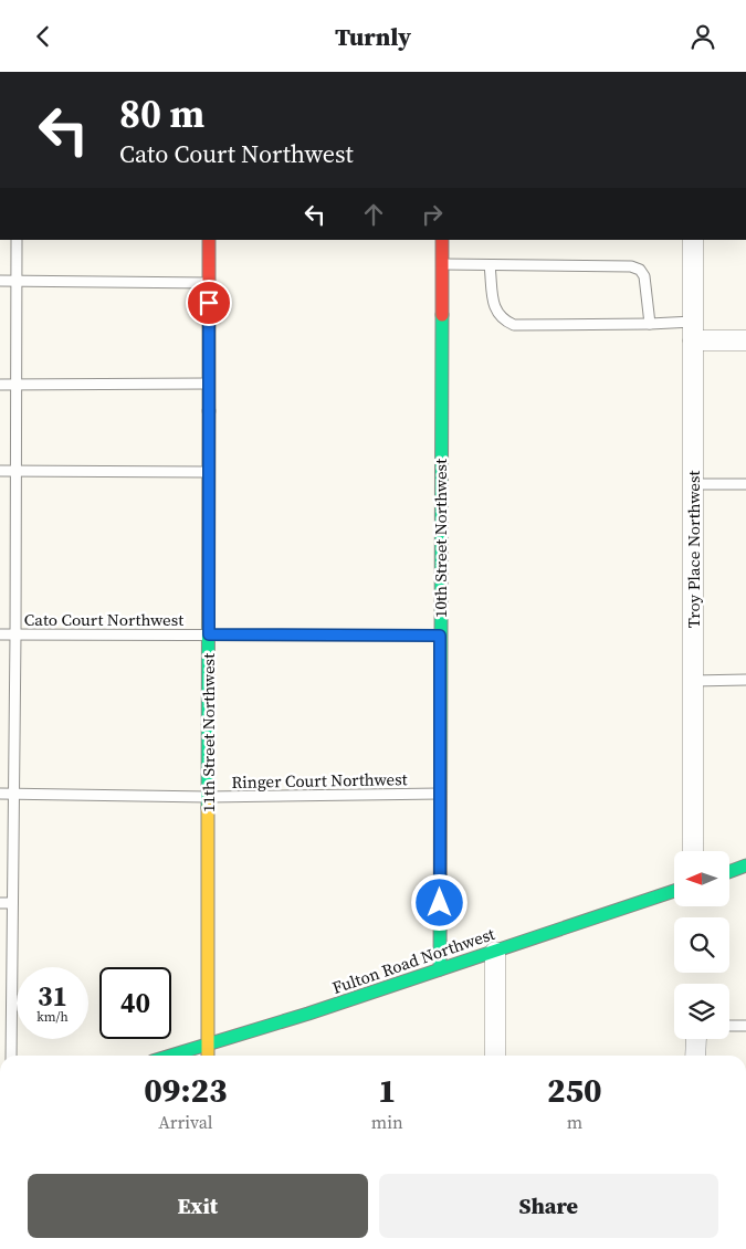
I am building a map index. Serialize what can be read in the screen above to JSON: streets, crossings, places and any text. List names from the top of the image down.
{
  "streets": {
    "street": [
      "10th Street Northwest",
      "Troy Place Northwest",
      "11th Street Northwest",
      "Fulton Road Northwest"
    ],
    "lane": ["Cato Court Northwest", "Ringer Court Northwest"]
  },
  "crossings": [
    ["10th Street Northwest", "Cato Court Northwest"],
    ["10th Street Northwest", "Ringer Court Northwest"],
    ["10th Street Northwest", "Fulton Road Northwest"],
    ["Cato Court Northwest", "11th Street Northwest"],
    ["11th Street Northwest", "Ringer Court Northwest"],
    ["11th Street Northwest", "Fulton Road Northwest"]
  ],
  "north": "left",
  "page": {
    "header": "Turnly",
    "turn": ["80 m", "Cato Court Northwest"],
    "speed": "31 km/h",
    "limit": "40",
    "eta": [
      "09:23",
      "Arrival",
      "1",
      "min",
      "250",
      "m"
    ],
    "buttons": ["Exit", "Share"]
  }
}
